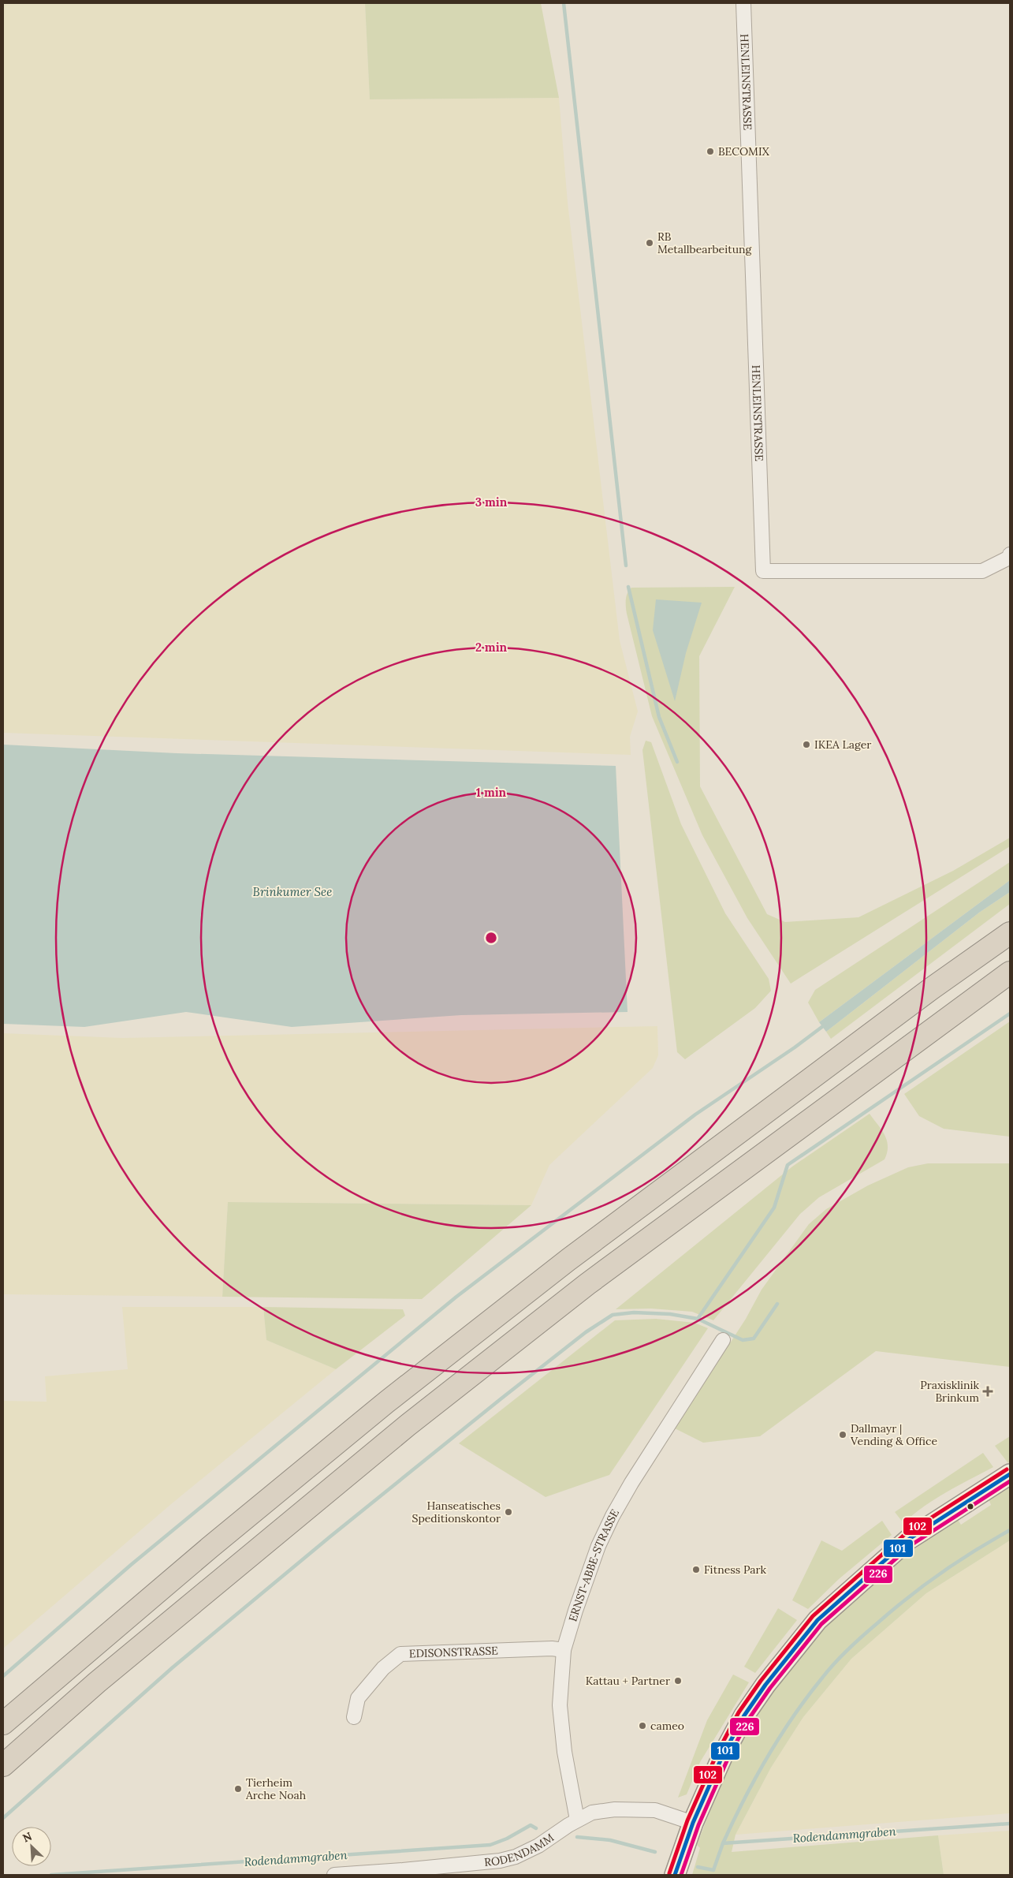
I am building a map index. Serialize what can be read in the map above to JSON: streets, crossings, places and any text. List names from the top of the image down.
{
  "streets": {
    "street": [
      "HENLEINSTRASSE",
      "ERNST-ABBE-STRASSE",
      "EDISONSTRASSE",
      "RODENDAMM"
    ]
  },
  "crossings": [
    ["ERNST-ABBE-STRASSE", "EDISONSTRASSE"],
    ["ERNST-ABBE-STRASSE", "RODENDAMM"]
  ],
  "water": ["Brinkumer See", "Rodendammgraben"],
  "places": {
    "other": [
      "BECOMIX",
      "RB Metallbearbeitung",
      "IKEA Lager",
      "Dallmayr | Vending & Office",
      "Hanseatisches Speditionskontor",
      "Fitness Park",
      "Kattau + Partner",
      "cameo",
      "Tierheim Arche Noah"
    ],
    "health": ["Praxisklinik Brinkum"]
  },
  "lines": ["transit line 102", "transit line 101", "transit line 226"],
  "north": "top left",
  "rings": ["3 min", "2 min", "1 min"]
}
